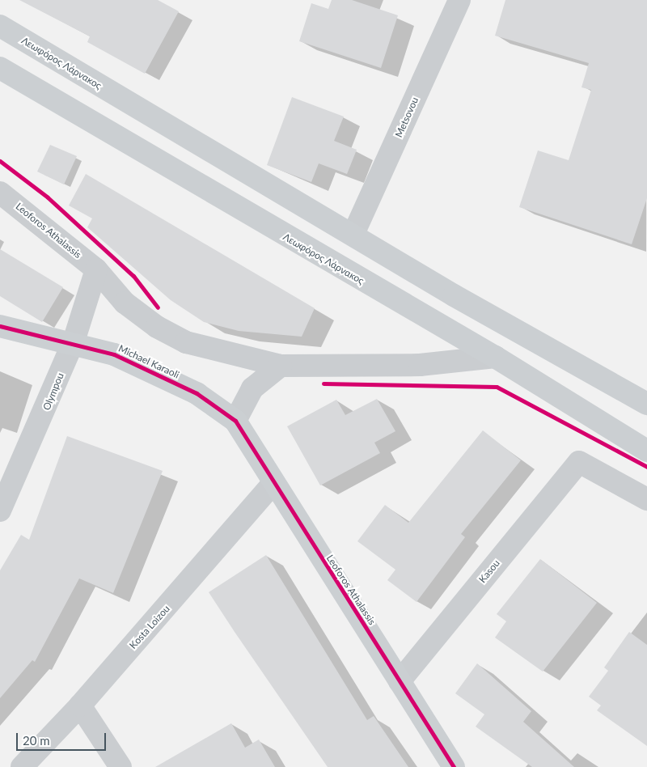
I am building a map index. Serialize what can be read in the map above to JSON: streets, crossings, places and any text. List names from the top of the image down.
{
  "streets": {
    "main road": ["Λεωφόρος Λάρνακος", "Leoforos Athalassis", "Michael Karaoli"],
    "street": [
      "Metsovou",
      "Olympou",
      "Kasou",
      "Kosta Loizou"
    ]
  },
  "crossings": [
    ["Λεωφόρος Λάρνακος", "Metsovou"],
    ["Leoforos Athalassis", "Michael Karaoli"],
    ["Leoforos Athalassis", "Olympou"],
    ["Leoforos Athalassis", "Kasou"],
    ["Leoforos Athalassis", "Kosta Loizou"],
    ["Michael Karaoli", "Olympou"]
  ],
  "scale_bar": "20 m"
}
